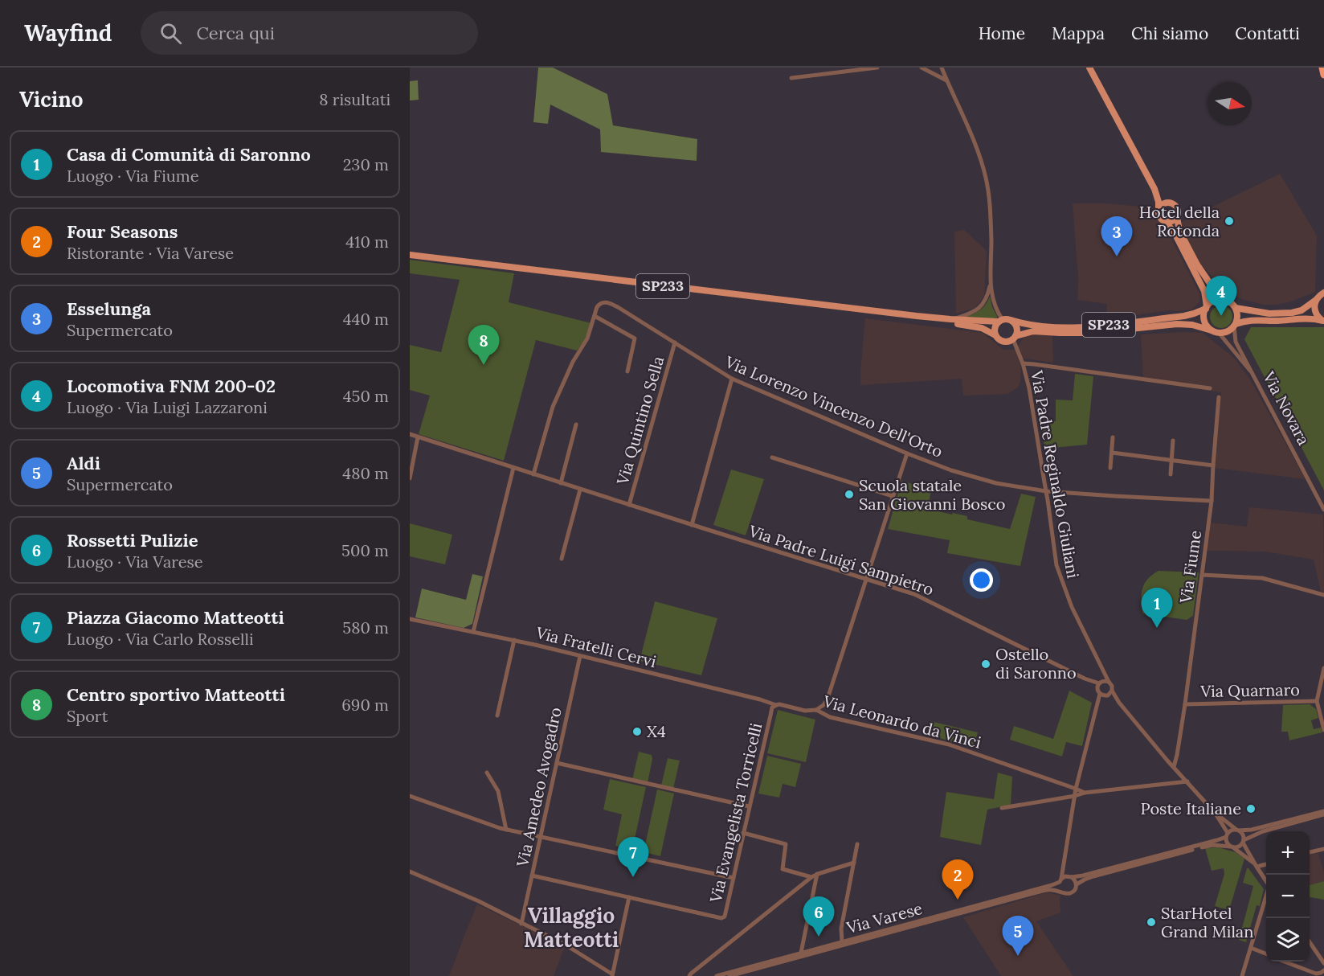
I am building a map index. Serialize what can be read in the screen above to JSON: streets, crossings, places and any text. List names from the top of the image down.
{
  "streets": {
    "main road": ["SP233"],
    "street": [
      "Via Lorenzo Vincenzo Dell'Orto",
      "Via Novara",
      "Via Quintino Sella",
      "Via Padre Reginaldo Giuliani",
      "Via Padre Luigi Sampietro",
      "Via Fiume",
      "Via Fratelli Cervi",
      "Via Quarnaro",
      "Via Leonardo da Vinci",
      "Via Amedeo Avogadro",
      "Via Evangelista Torricelli",
      "Via Varese"
    ]
  },
  "crossings": [
    ["SP233", "Via Novara"],
    ["SP233", "Via Padre Reginaldo Giuliani"],
    ["Via Lorenzo Vincenzo Dell'Orto", "Via Quintino Sella"],
    ["Via Lorenzo Vincenzo Dell'Orto", "Via Padre Reginaldo Giuliani"],
    ["Via Lorenzo Vincenzo Dell'Orto", "Via Fiume"],
    ["Via Quintino Sella", "Via Padre Luigi Sampietro"],
    ["Via Padre Reginaldo Giuliani", "Via Padre Luigi Sampietro"],
    ["Via Padre Reginaldo Giuliani", "Via Fiume"],
    ["Via Fiume", "Via Quarnaro"],
    ["Via Fratelli Cervi", "Via Leonardo da Vinci"],
    ["Via Fratelli Cervi", "Via Amedeo Avogadro"],
    ["Via Fratelli Cervi", "Via Evangelista Torricelli"],
    ["Via Leonardo da Vinci", "Via Evangelista Torricelli"]
  ],
  "districts": ["Villaggio Matteotti"],
  "places": [
    "Hotel della Rotonda",
    "Scuola statale San Giovanni Bosco",
    "Ostello di Saronno",
    "X4",
    "Poste Italiane",
    "StarHotel Grand Milan"
  ],
  "north": "right",
  "page": {
    "header": "Wayfind",
    "search": "Cerca qui",
    "nav": [
      "Home",
      "Mappa",
      "Chi siamo",
      "Contatti"
    ],
    "heading": ["Vicino", "8 risultati"],
    "list": [
      {
        "mark": "1",
        "name": "Casa di Comunità di Saronno",
        "note": "Luogo · Via Fiume",
        "value": "230 m"
      },
      {
        "mark": "2",
        "name": "Four Seasons",
        "note": "Ristorante · Via Varese",
        "value": "410 m"
      },
      {
        "mark": "3",
        "name": "Esselunga",
        "note": "Supermercato",
        "value": "440 m"
      },
      {
        "mark": "4",
        "name": "Locomotiva FNM 200-02",
        "note": "Luogo · Via Luigi Lazzaroni",
        "value": "450 m"
      },
      {
        "mark": "5",
        "name": "Aldi",
        "note": "Supermercato",
        "value": "480 m"
      },
      {
        "mark": "6",
        "name": "Rossetti Pulizie",
        "note": "Luogo · Via Varese",
        "value": "500 m"
      },
      {
        "mark": "7",
        "name": "Piazza Giacomo Matteotti",
        "note": "Luogo · Via Carlo Rosselli",
        "value": "580 m"
      },
      {
        "mark": "8",
        "name": "Centro sportivo Matteotti",
        "note": "Sport",
        "value": "690 m"
      }
    ],
    "pins": [
      "3",
      "4",
      "8",
      "1",
      "7",
      "2",
      "6",
      "5"
    ],
    "map_buttons": ["+", "−"]
  }
}
